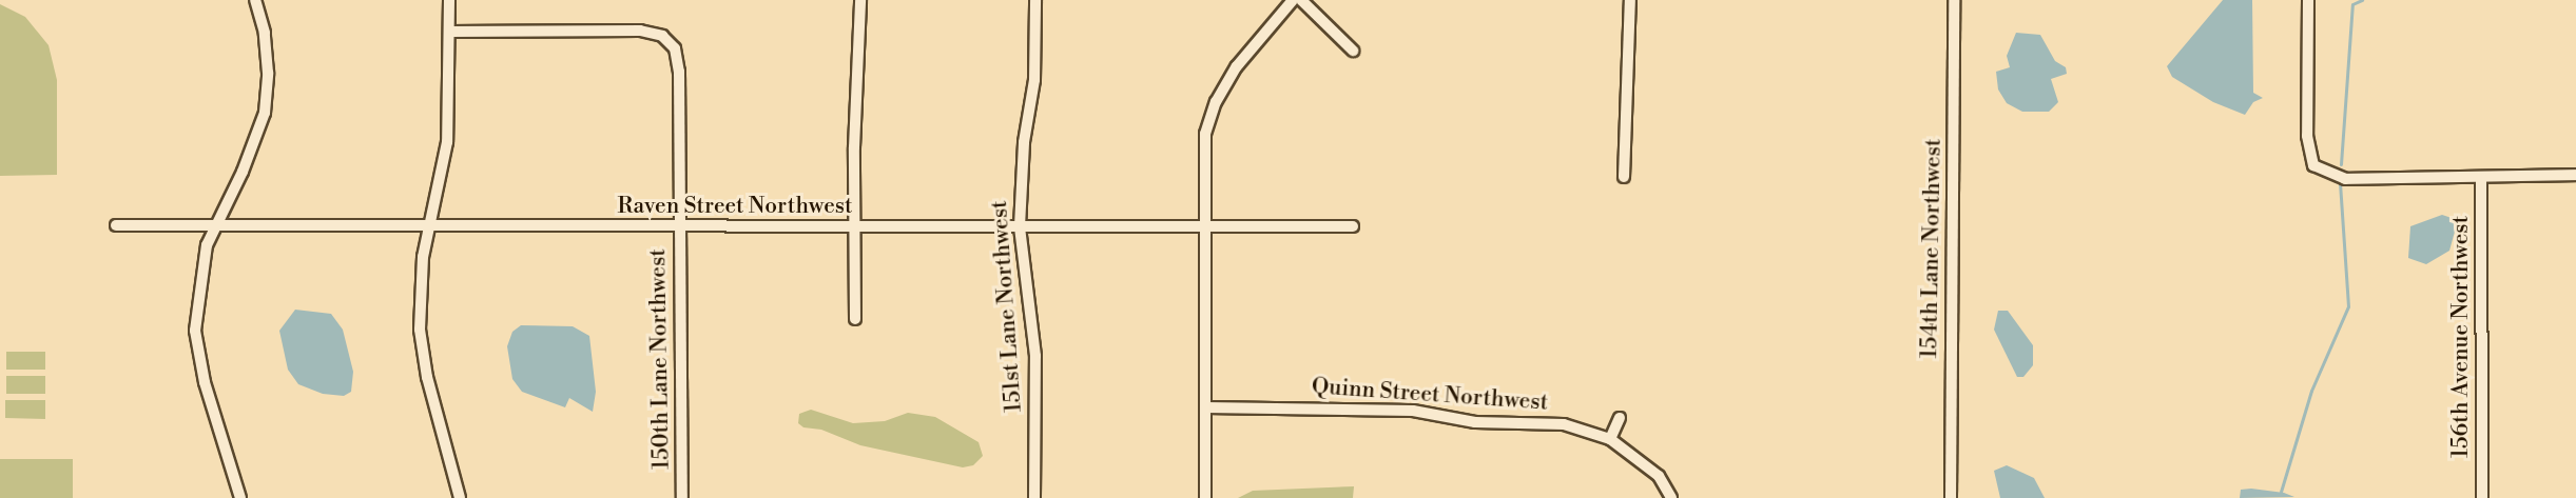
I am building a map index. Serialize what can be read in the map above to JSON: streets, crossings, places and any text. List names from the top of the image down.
{
  "streets": {
    "street": [
      "Raven Street Northwest",
      "154th Lane Northwest",
      "151st Lane Northwest",
      "156th Avenue Northwest",
      "150th Lane Northwest",
      "Quinn Street Northwest"
    ]
  },
  "crossings": [
    ["Raven Street Northwest", "151st Lane Northwest"],
    ["Raven Street Northwest", "150th Lane Northwest"]
  ]
}
